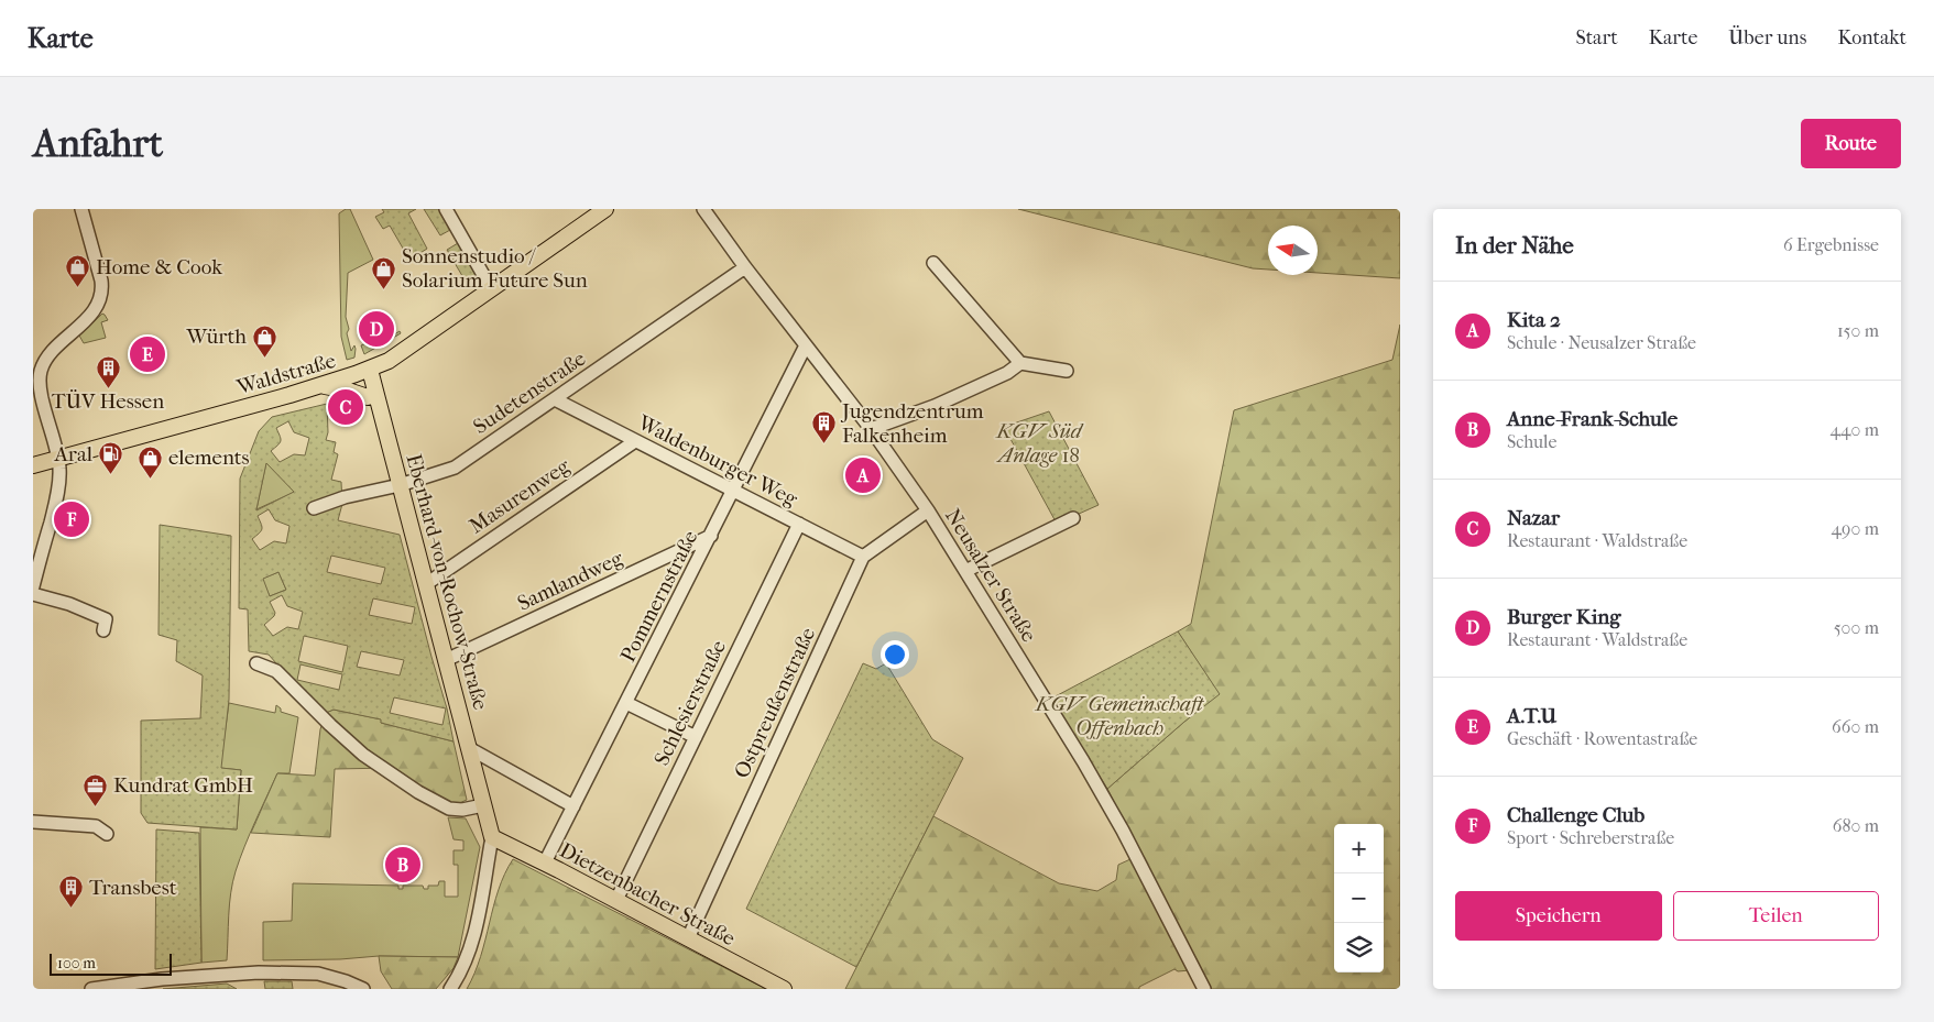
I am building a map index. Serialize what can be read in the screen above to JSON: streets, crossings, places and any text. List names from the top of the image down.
{
  "streets": {
    "main road": ["Waldstraße", "Eberhard-von-Rochow-Straße", "Dietzenbacher Straße"],
    "street": [
      "Sudetenstraße",
      "Waldenburger Weg",
      "Masurenweg",
      "Neusalzer Straße",
      "Samlandweg",
      "Pommernstraße",
      "Schlesierstraße",
      "Ostpreußenstraße"
    ]
  },
  "crossings": [
    ["Waldstraße", "Eberhard-von-Rochow-Straße"],
    ["Sudetenstraße", "Waldenburger Weg"],
    ["Sudetenstraße", "Neusalzer Straße"],
    ["Sudetenstraße", "Eberhard-von-Rochow-Straße"],
    ["Waldenburger Weg", "Masurenweg"],
    ["Waldenburger Weg", "Pommernstraße"],
    ["Waldenburger Weg", "Schlesierstraße"],
    ["Waldenburger Weg", "Ostpreußenstraße"],
    ["Masurenweg", "Eberhard-von-Rochow-Straße"],
    ["Neusalzer Straße", "Pommernstraße"],
    ["Neusalzer Straße", "Ostpreußenstraße"],
    ["Samlandweg", "Eberhard-von-Rochow-Straße"],
    ["Samlandweg", "Pommernstraße"],
    ["Eberhard-von-Rochow-Straße", "Dietzenbacher Straße"],
    ["Pommernstraße", "Dietzenbacher Straße"],
    ["Schlesierstraße", "Dietzenbacher Straße"],
    ["Ostpreußenstraße", "Dietzenbacher Straße"]
  ],
  "parks": ["KGV Süd Anlage 18", "KGV Gemeinschaft Offenbach"],
  "places": {
    "shop": [
      "Home & Cook",
      "Sonnenstudio / Solarium Future Sun",
      "Würth",
      "elements"
    ],
    "building": ["TÜV Hessen", "Jugendzentrum Falkenheim", "Transbest"],
    "fuel station": ["Aral"],
    "office": ["Kundrat GmbH"]
  },
  "scale_bar": "100 m",
  "north": "left",
  "page": {
    "header": "Karte",
    "nav": [
      "Start",
      "Karte",
      "Über uns",
      "Kontakt"
    ],
    "buttons": [
      "Route",
      ["Speichern", "Teilen"]
    ],
    "title": "Anfahrt",
    "heading": ["In der Nähe", "6 Ergebnisse"],
    "list": [
      {
        "mark": "A",
        "name": "Kita 2",
        "note": "Schule · Neusalzer Straße",
        "value": "150 m"
      },
      {
        "mark": "B",
        "name": "Anne-Frank-Schule",
        "note": "Schule",
        "value": "440 m"
      },
      {
        "mark": "C",
        "name": "Nazar",
        "note": "Restaurant · Waldstraße",
        "value": "490 m"
      },
      {
        "mark": "D",
        "name": "Burger King",
        "note": "Restaurant · Waldstraße",
        "value": "500 m"
      },
      {
        "mark": "E",
        "name": "A.T.U",
        "note": "Geschäft · Rowentastraße",
        "value": "660 m"
      },
      {
        "mark": "F",
        "name": "Challenge Club",
        "note": "Sport · Schreberstraße",
        "value": "680 m"
      }
    ],
    "pins": [
      "D",
      "E",
      "C",
      "A",
      "F",
      "B"
    ],
    "map_buttons": ["+", "−"],
    "scale": "100 m"
  }
}
